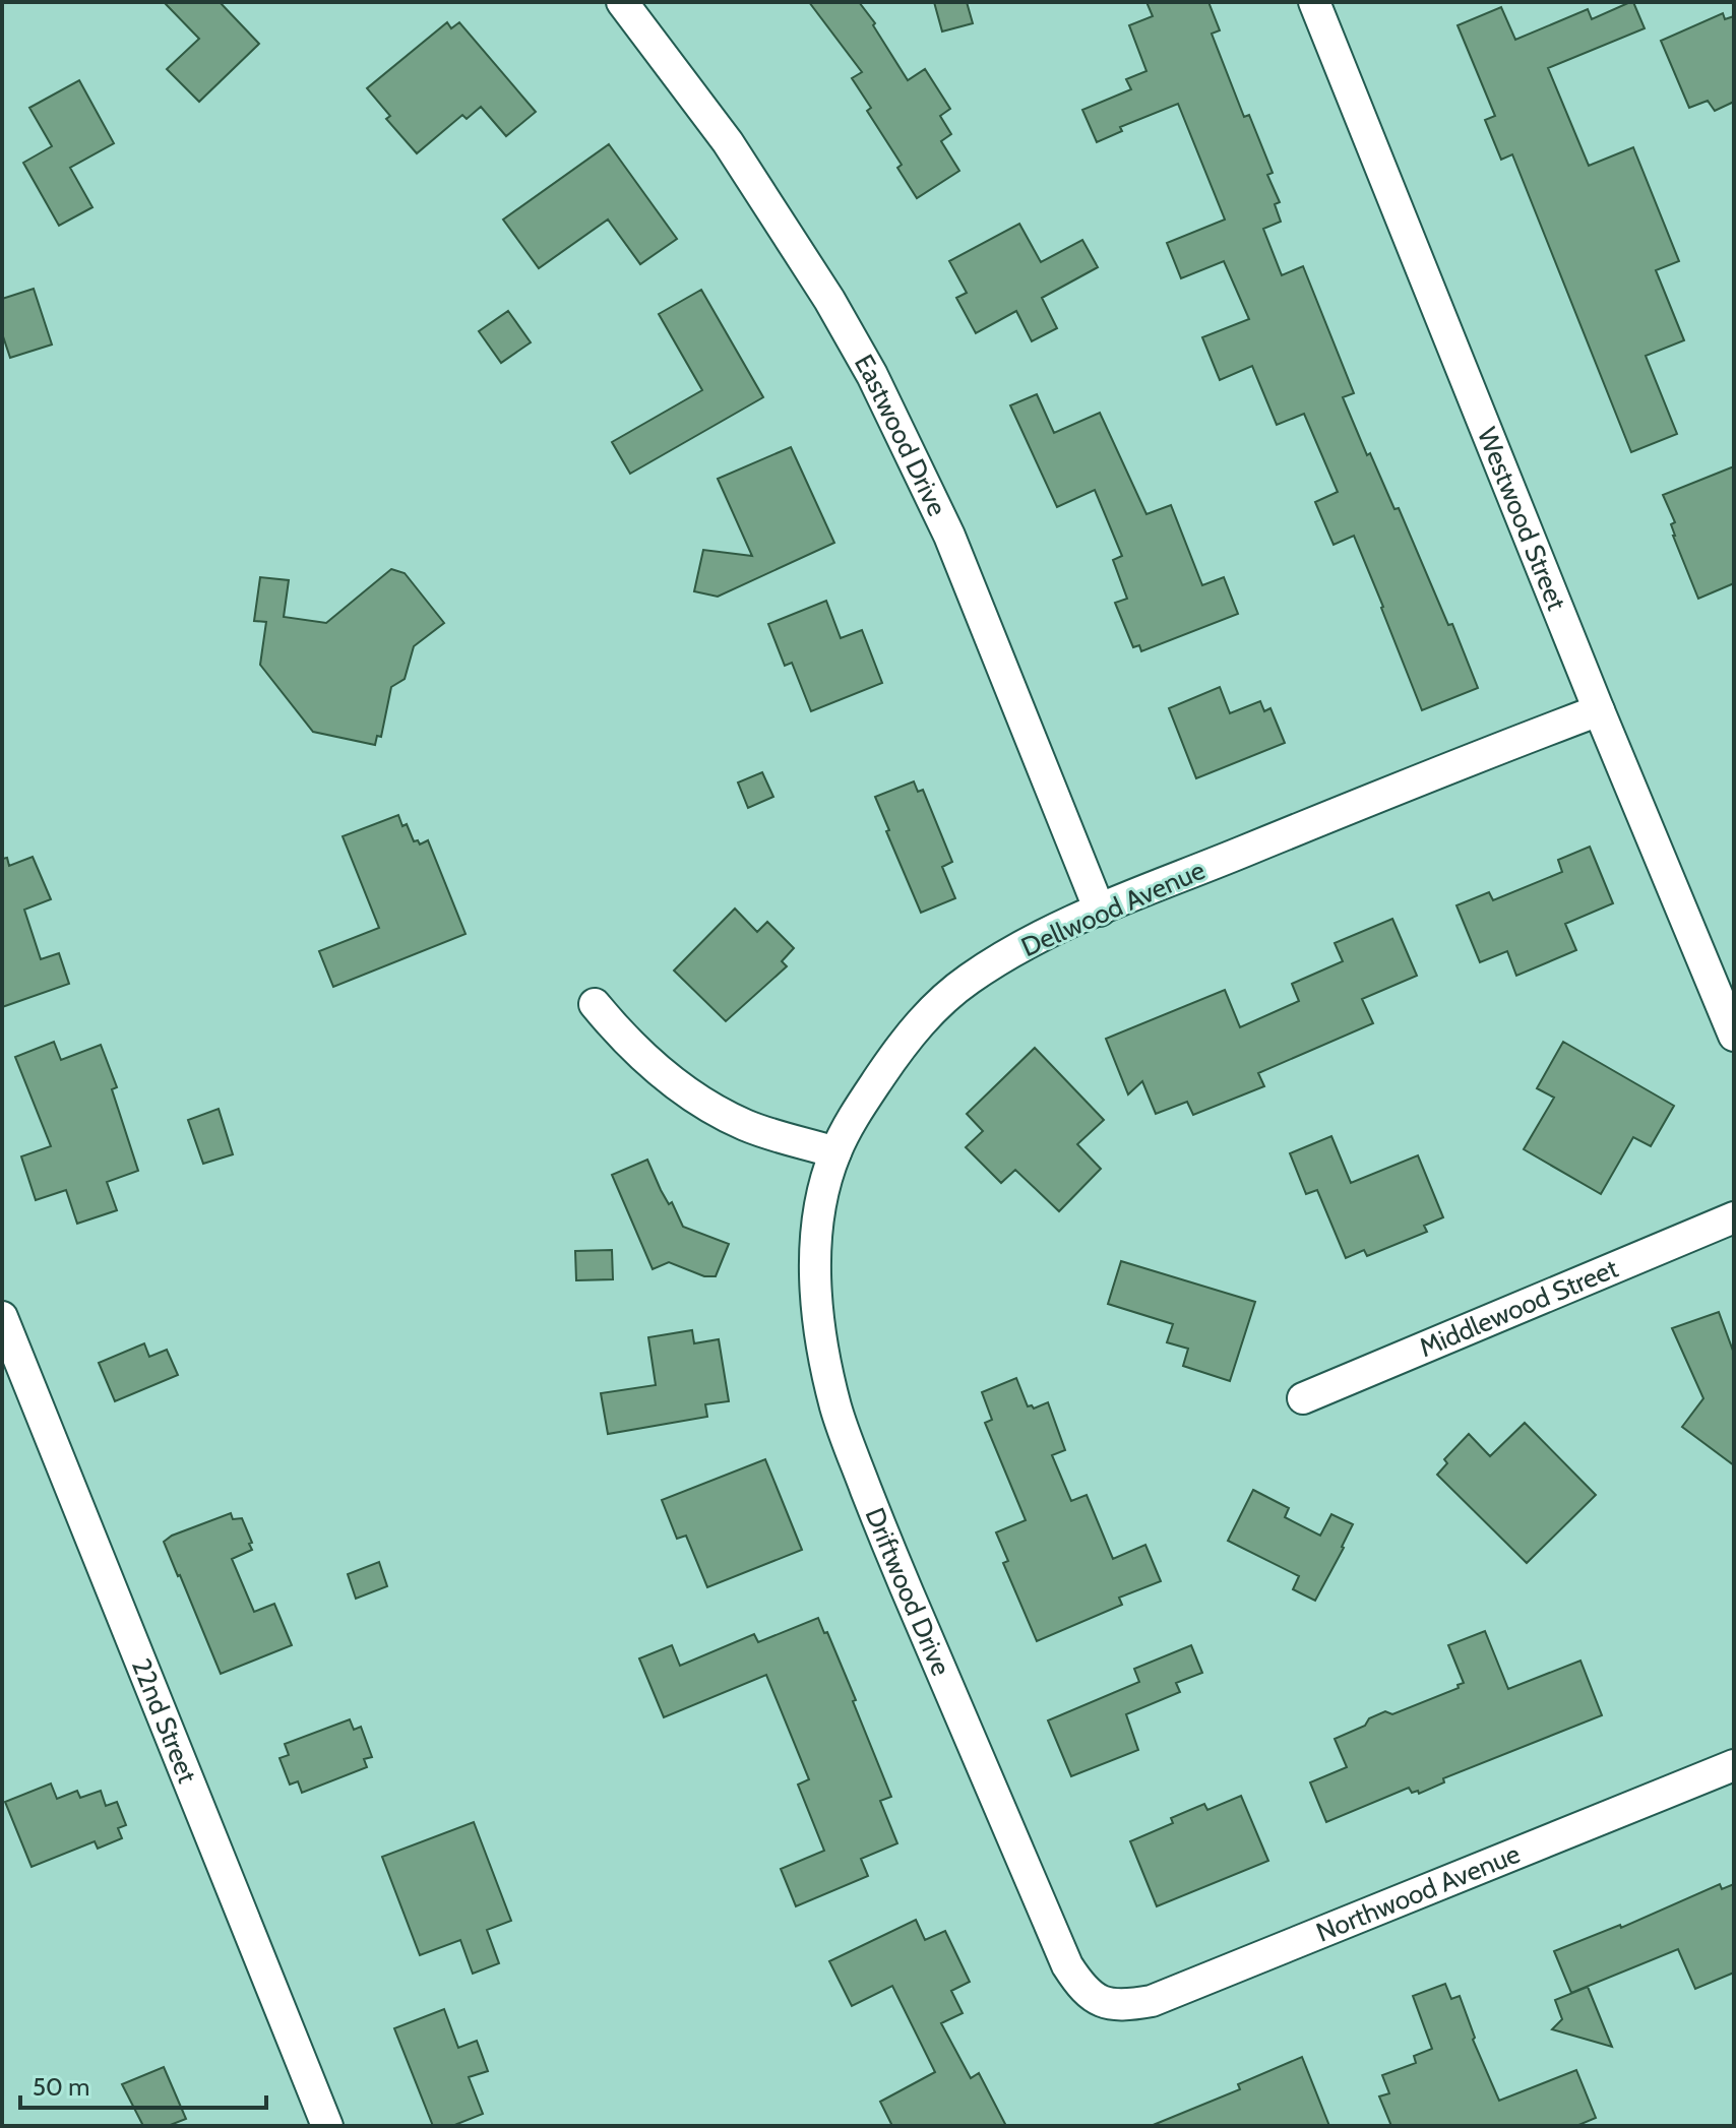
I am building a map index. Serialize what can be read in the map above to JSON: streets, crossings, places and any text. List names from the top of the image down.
{
  "streets": {
    "street": [
      "Eastwood Drive",
      "Westwood Street",
      "Dellwood Avenue",
      "Middlewood Street",
      "Driftwood Drive",
      "22nd Street",
      "Northwood Avenue"
    ]
  },
  "crossings": [
    ["Eastwood Drive", "Dellwood Avenue"],
    ["Westwood Street", "Dellwood Avenue"],
    ["Dellwood Avenue", "Driftwood Drive"],
    ["Driftwood Drive", "Northwood Avenue"]
  ],
  "scale_bar": "50 m"
}
